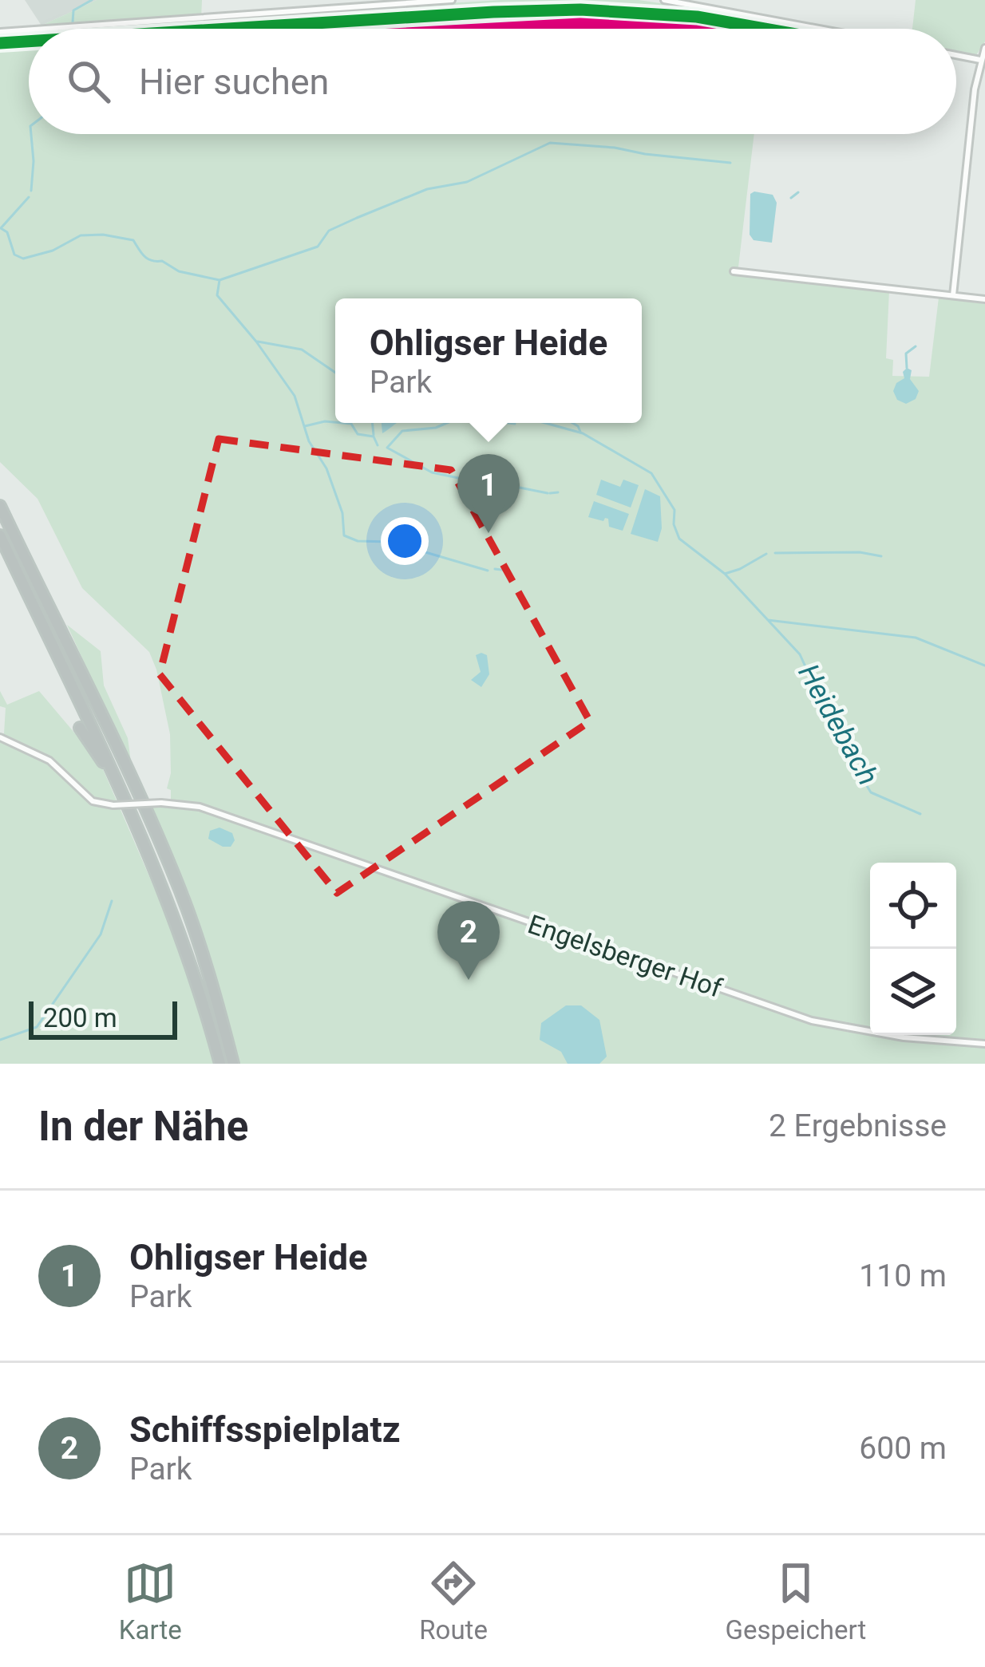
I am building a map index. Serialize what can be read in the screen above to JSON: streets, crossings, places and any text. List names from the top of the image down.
{
  "streets": {
    "street": ["Engelsberger Hof"]
  },
  "water": ["Heidebach"],
  "scale_bar": "200 m",
  "page": {
    "search": "Hier suchen",
    "popup": ["Ohligser Heide", "Park"],
    "pins": ["1", "2"],
    "scale": "200 m",
    "heading": ["In der Nähe", "2 Ergebnisse"],
    "list": [
      {
        "mark": "1",
        "name": "Ohligser Heide",
        "note": "Park",
        "value": "110 m"
      },
      {
        "mark": "2",
        "name": "Schiffsspielplatz",
        "note": "Park",
        "value": "600 m"
      }
    ],
    "nav": ["Karte", "Route", "Gespeichert"]
  }
}
